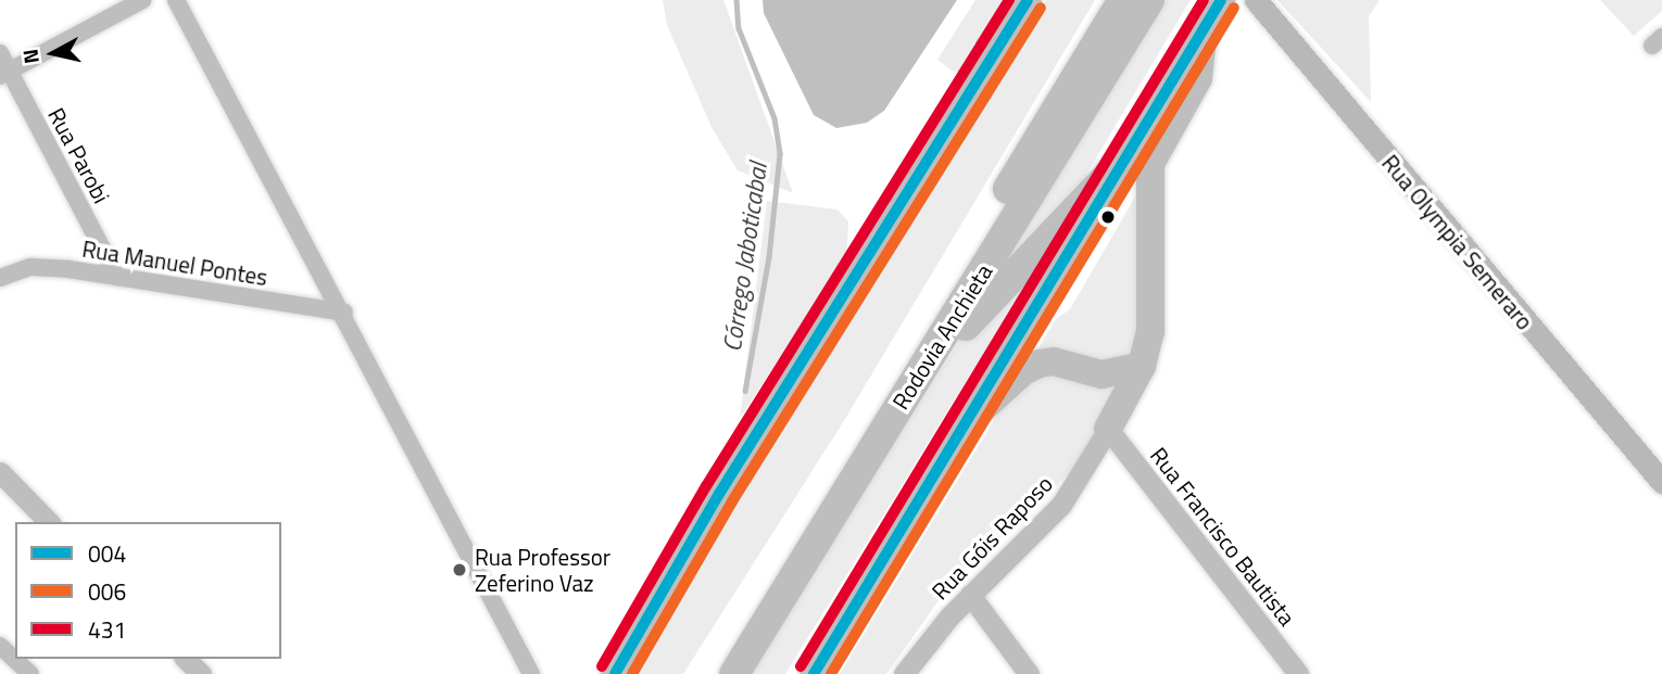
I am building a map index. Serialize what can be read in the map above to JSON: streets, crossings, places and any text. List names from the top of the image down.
{
  "streets": {
    "highway": ["Rodovia Anchieta"],
    "main road": ["Rua Olympia Semeraro"],
    "street": [
      "Rua Parobi",
      "Rua Manuel Pontes",
      "Rua Francisco Bautista",
      "Rua Góis Raposo"
    ]
  },
  "crossings": [
    ["Rua Parobi", "Rua Manuel Pontes"],
    ["Rua Francisco Bautista", "Rua Góis Raposo"]
  ],
  "water": ["Córrego Jaboticabal"],
  "places": ["Rua Professor Zeferino Vaz"],
  "lines": ["transit line 004", "transit line 431", "transit line 006"],
  "legend": ["004", "006", "431"],
  "north": "left"
}
